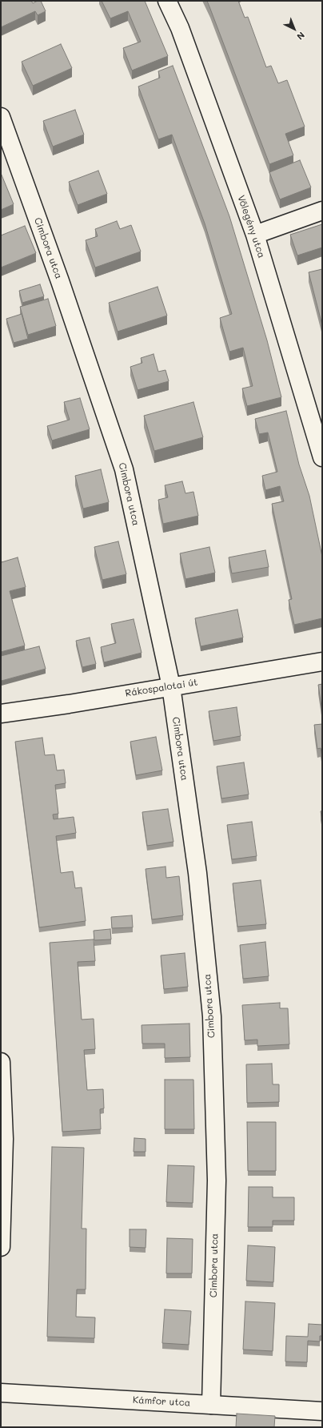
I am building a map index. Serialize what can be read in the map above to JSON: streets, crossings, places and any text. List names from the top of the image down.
{
  "streets": {
    "street": [
      "Vőlegény utca",
      "Cimbora utca",
      "Rákospalotai út",
      "Kámfor utca"
    ]
  },
  "crossings": [
    ["Cimbora utca", "Rákospalotai út"],
    ["Cimbora utca", "Kámfor utca"]
  ],
  "north": "bottom right"
}
